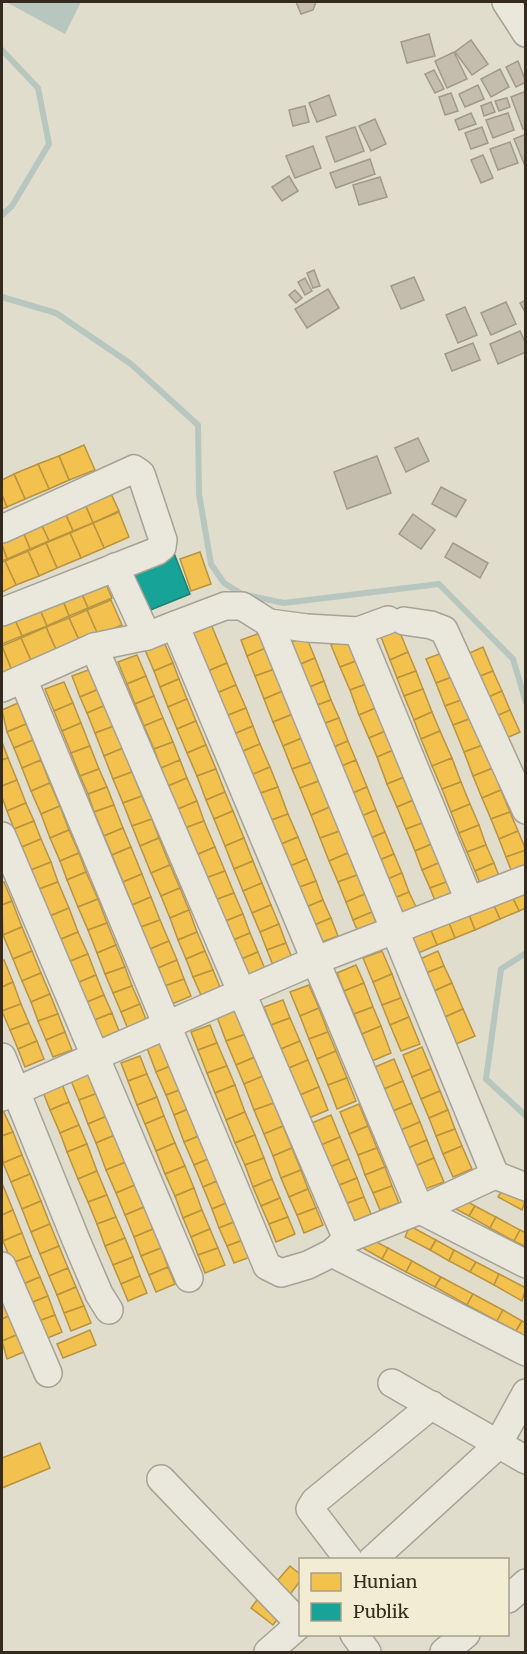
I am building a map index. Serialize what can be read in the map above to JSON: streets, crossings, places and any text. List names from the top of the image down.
{
  "legend": ["Hunian", "Publik"]
}
